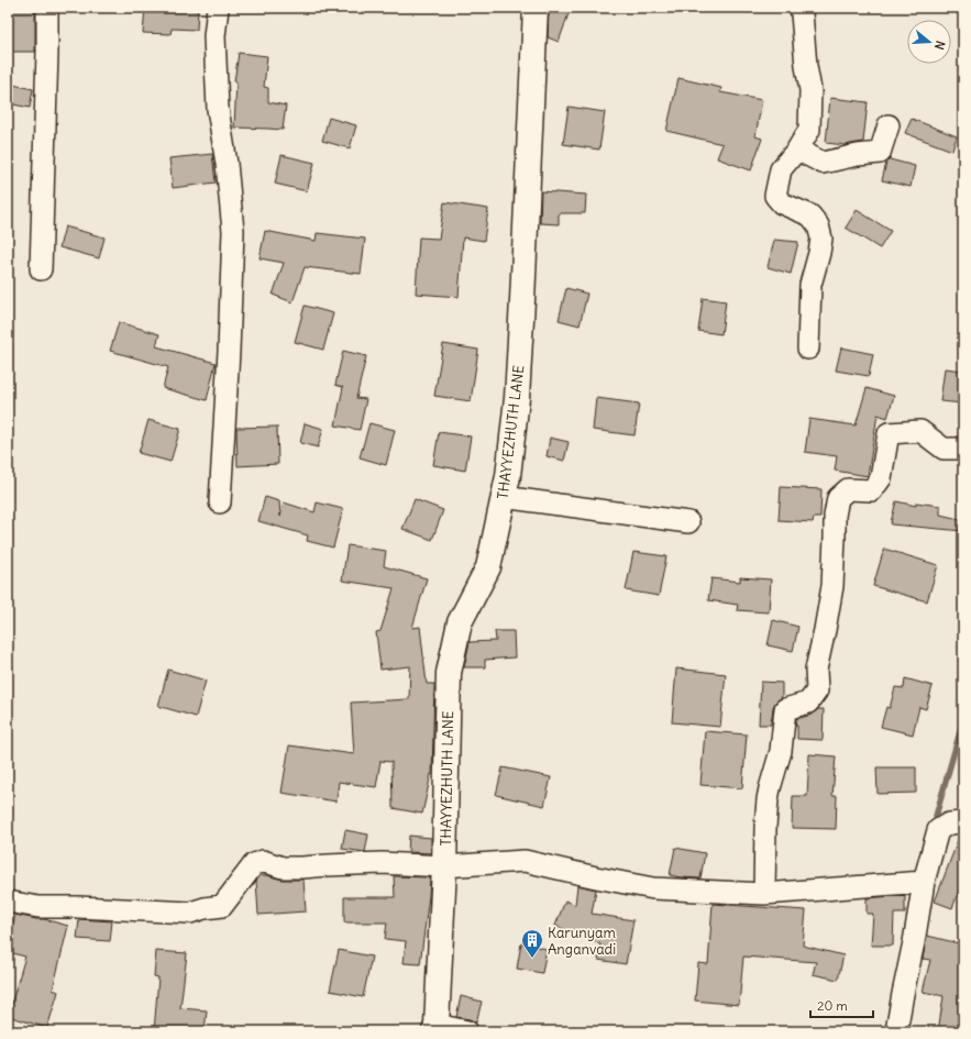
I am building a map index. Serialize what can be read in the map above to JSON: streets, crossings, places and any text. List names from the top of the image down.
{
  "streets": {
    "street": ["THAYYEZHUTH LANE"]
  },
  "places": {
    "building": ["Karunyam Anganvadi"]
  },
  "scale_bar": "20 m",
  "north": "right"
}
